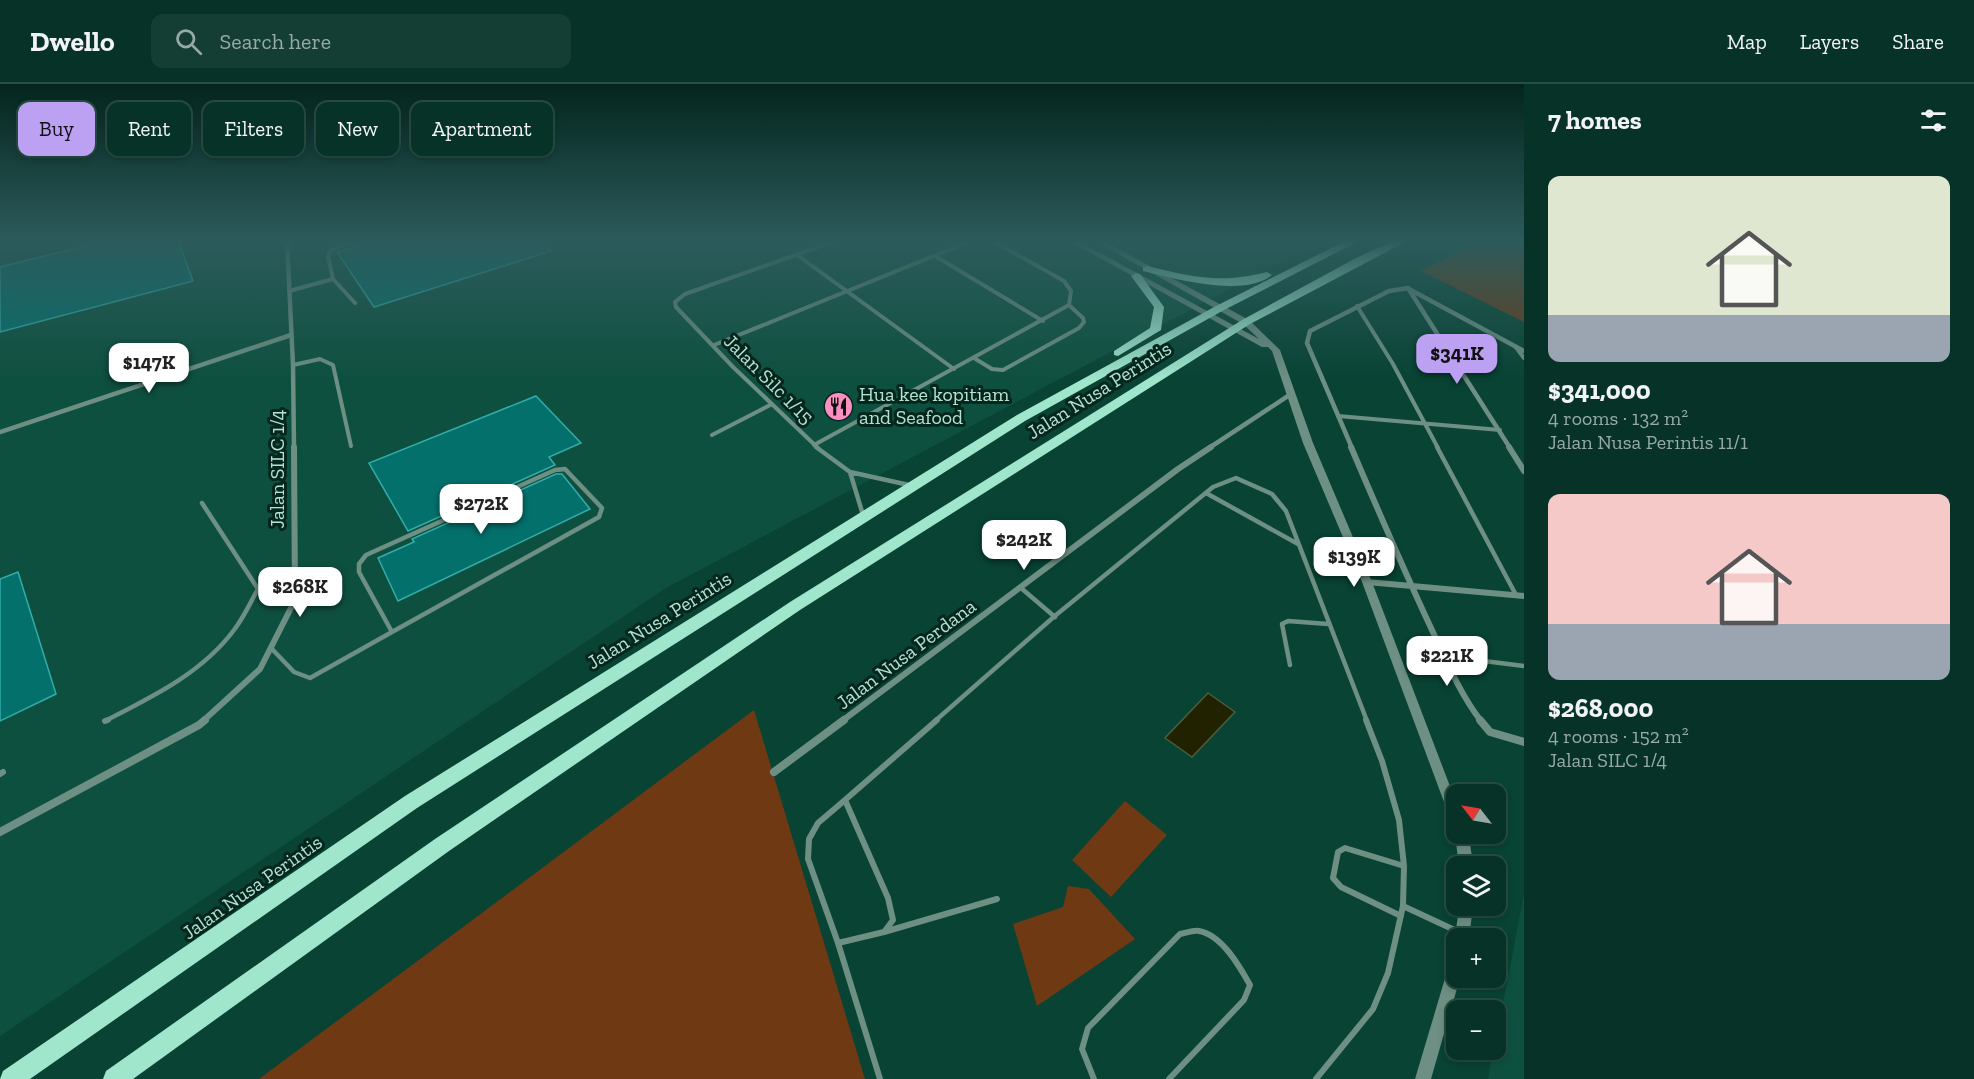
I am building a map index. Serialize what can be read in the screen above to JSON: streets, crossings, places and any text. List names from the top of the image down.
{
  "streets": {
    "main road": ["Jalan Nusa Perintis"],
    "street": ["Jalan SILC 1/4", "Jalan Nusa Perdana"],
    "lane": ["Jalan Silc 1/15"]
  },
  "crossings": [
    ["Jalan Silc 1/15", "Jalan Nusa Perintis"]
  ],
  "places": {
    "restaurant": ["Hua kee kopitiam and Seafood"]
  },
  "north": "top left",
  "page": {
    "header": "Dwello",
    "search": "Search here",
    "nav": ["Map", "Layers", "Share"],
    "heading": "7 homes",
    "chip": [
      "Buy",
      "Rent",
      "Filters",
      "New",
      "Apartment"
    ],
    "list": [
      {
        "name": "$341,000",
        "note": "4 rooms · 132 m² · Jalan Nusa Perintis 11/1"
      },
      {
        "name": "$268,000",
        "note": "4 rooms · 152 m² · Jalan SILC 1/4"
      }
    ],
    "price": [
      "$341K",
      "$147K",
      "$272K",
      "$242K",
      "$139K",
      "$268K",
      "$221K"
    ],
    "map_buttons": ["+", "−"]
  }
}
